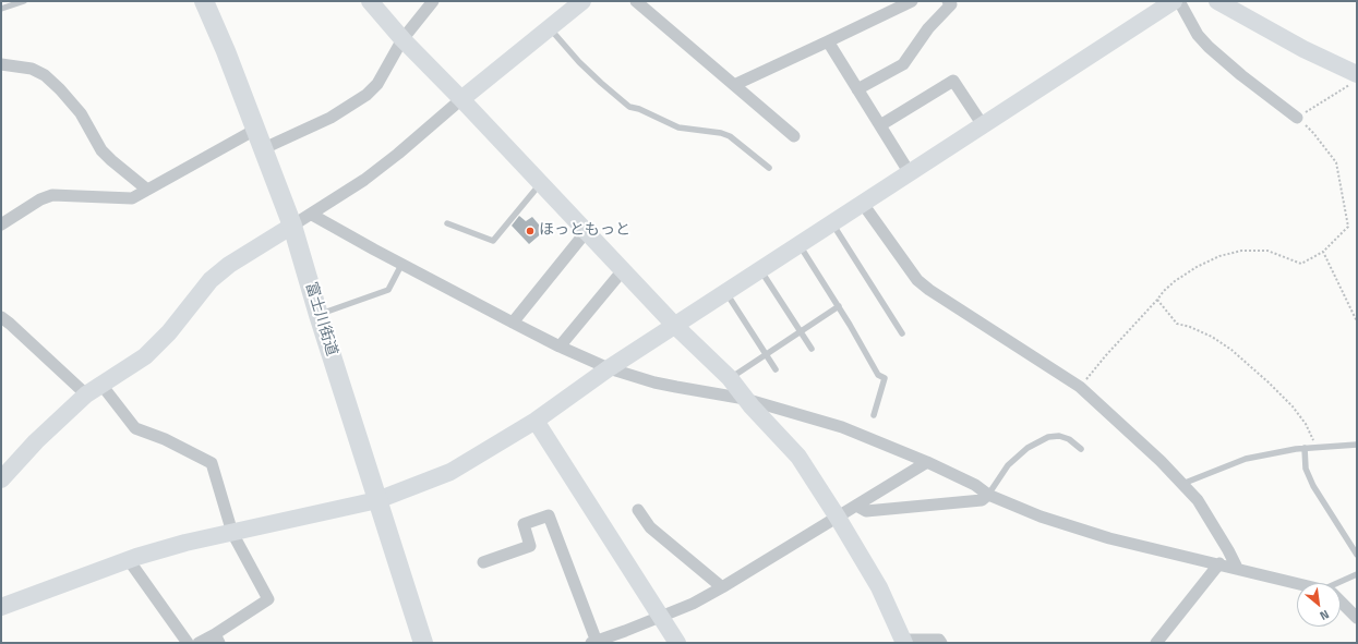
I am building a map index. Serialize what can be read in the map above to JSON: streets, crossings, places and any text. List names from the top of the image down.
{
  "streets": {
    "main road": ["富士川街道"]
  },
  "places": ["ほっともっと"],
  "north": "bottom right"
}
